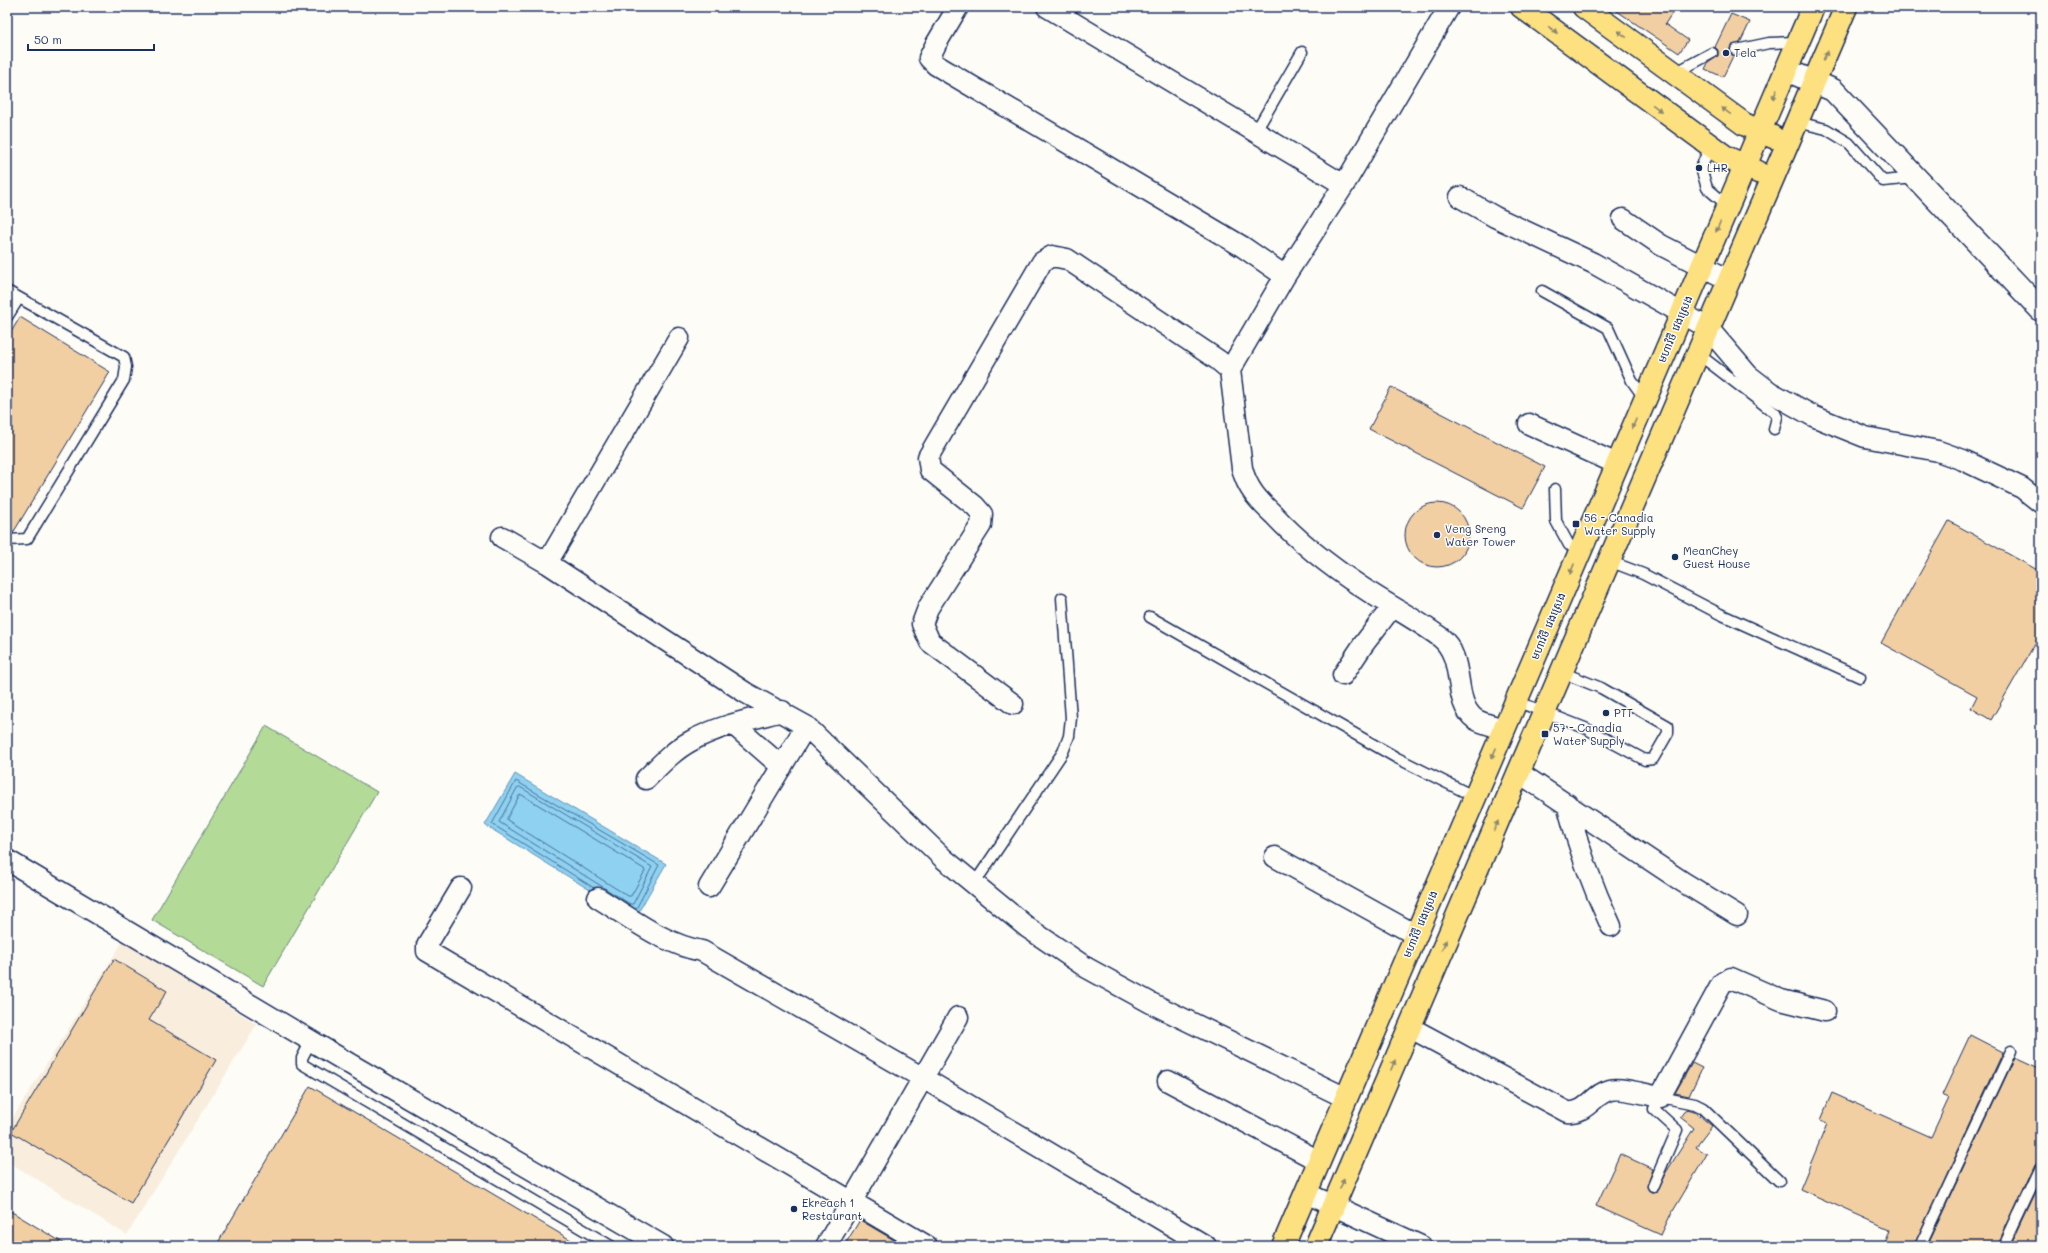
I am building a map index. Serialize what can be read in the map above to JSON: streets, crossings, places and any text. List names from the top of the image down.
{
  "streets": {
    "main road": ["មហាវិថី វេងស្រេង"]
  },
  "places": {
    "other": [
      "Tela",
      "LHR",
      "Veng Sreng Water Tower",
      "MeanChey Guest House",
      "PTT",
      "Ekreach 1 Restaurant"
    ],
    "transit": ["56 - Canadia Water Supply", "57 - Canadia Water Supply"]
  },
  "scale_bar": "50 m"
}
